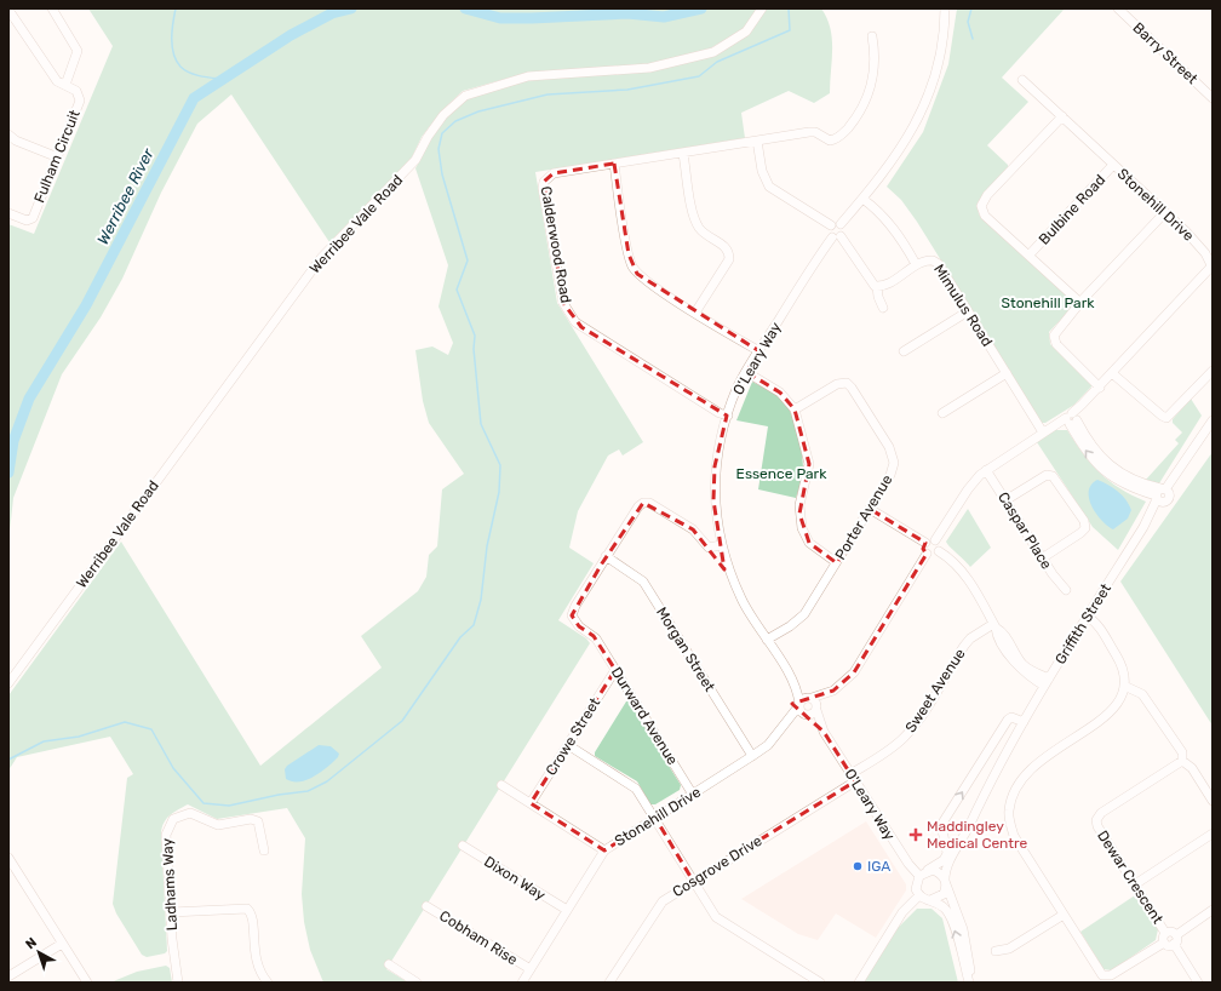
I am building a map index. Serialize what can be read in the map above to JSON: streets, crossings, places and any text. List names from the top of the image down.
{
  "streets": {
    "street": [
      "Barry Street",
      "Fulham Circuit",
      "Stonehill Drive",
      "Bulbine Road",
      "Werribee Vale Road",
      "Calderwood Road",
      "Mimulus Road",
      "O'Leary Way",
      "Porter Avenue",
      "Caspar Place",
      "Griffith Street",
      "Morgan Street",
      "Sweet Avenue",
      "Durward Avenue",
      "Crowe Street",
      "Cosgrove Drive",
      "Dewar Crescent",
      "Dixon Way",
      "Ladhams Way",
      "Cobham Rise"
    ]
  },
  "crossings": [
    ["Stonehill Drive", "Bulbine Road"],
    ["Stonehill Drive", "Mimulus Road"],
    ["Stonehill Drive", "Caspar Place"],
    ["Stonehill Drive", "Morgan Street"],
    ["Stonehill Drive", "Durward Avenue"],
    ["Stonehill Drive", "Dixon Way"],
    ["Stonehill Drive", "Cobham Rise"],
    ["Calderwood Road", "O'Leary Way"],
    ["O'Leary Way", "Porter Avenue"],
    ["O'Leary Way", "Griffith Street"],
    ["O'Leary Way", "Sweet Avenue"],
    ["O'Leary Way", "Cosgrove Drive"],
    ["Morgan Street", "Durward Avenue"],
    ["Sweet Avenue", "Cosgrove Drive"],
    ["Durward Avenue", "Crowe Street"]
  ],
  "water": ["Werribee River"],
  "parks": ["Stonehill Park", "Essence Park"],
  "places": {
    "health": ["Maddingley Medical Centre"],
    "other": ["IGA"]
  },
  "north": "top left"
}
